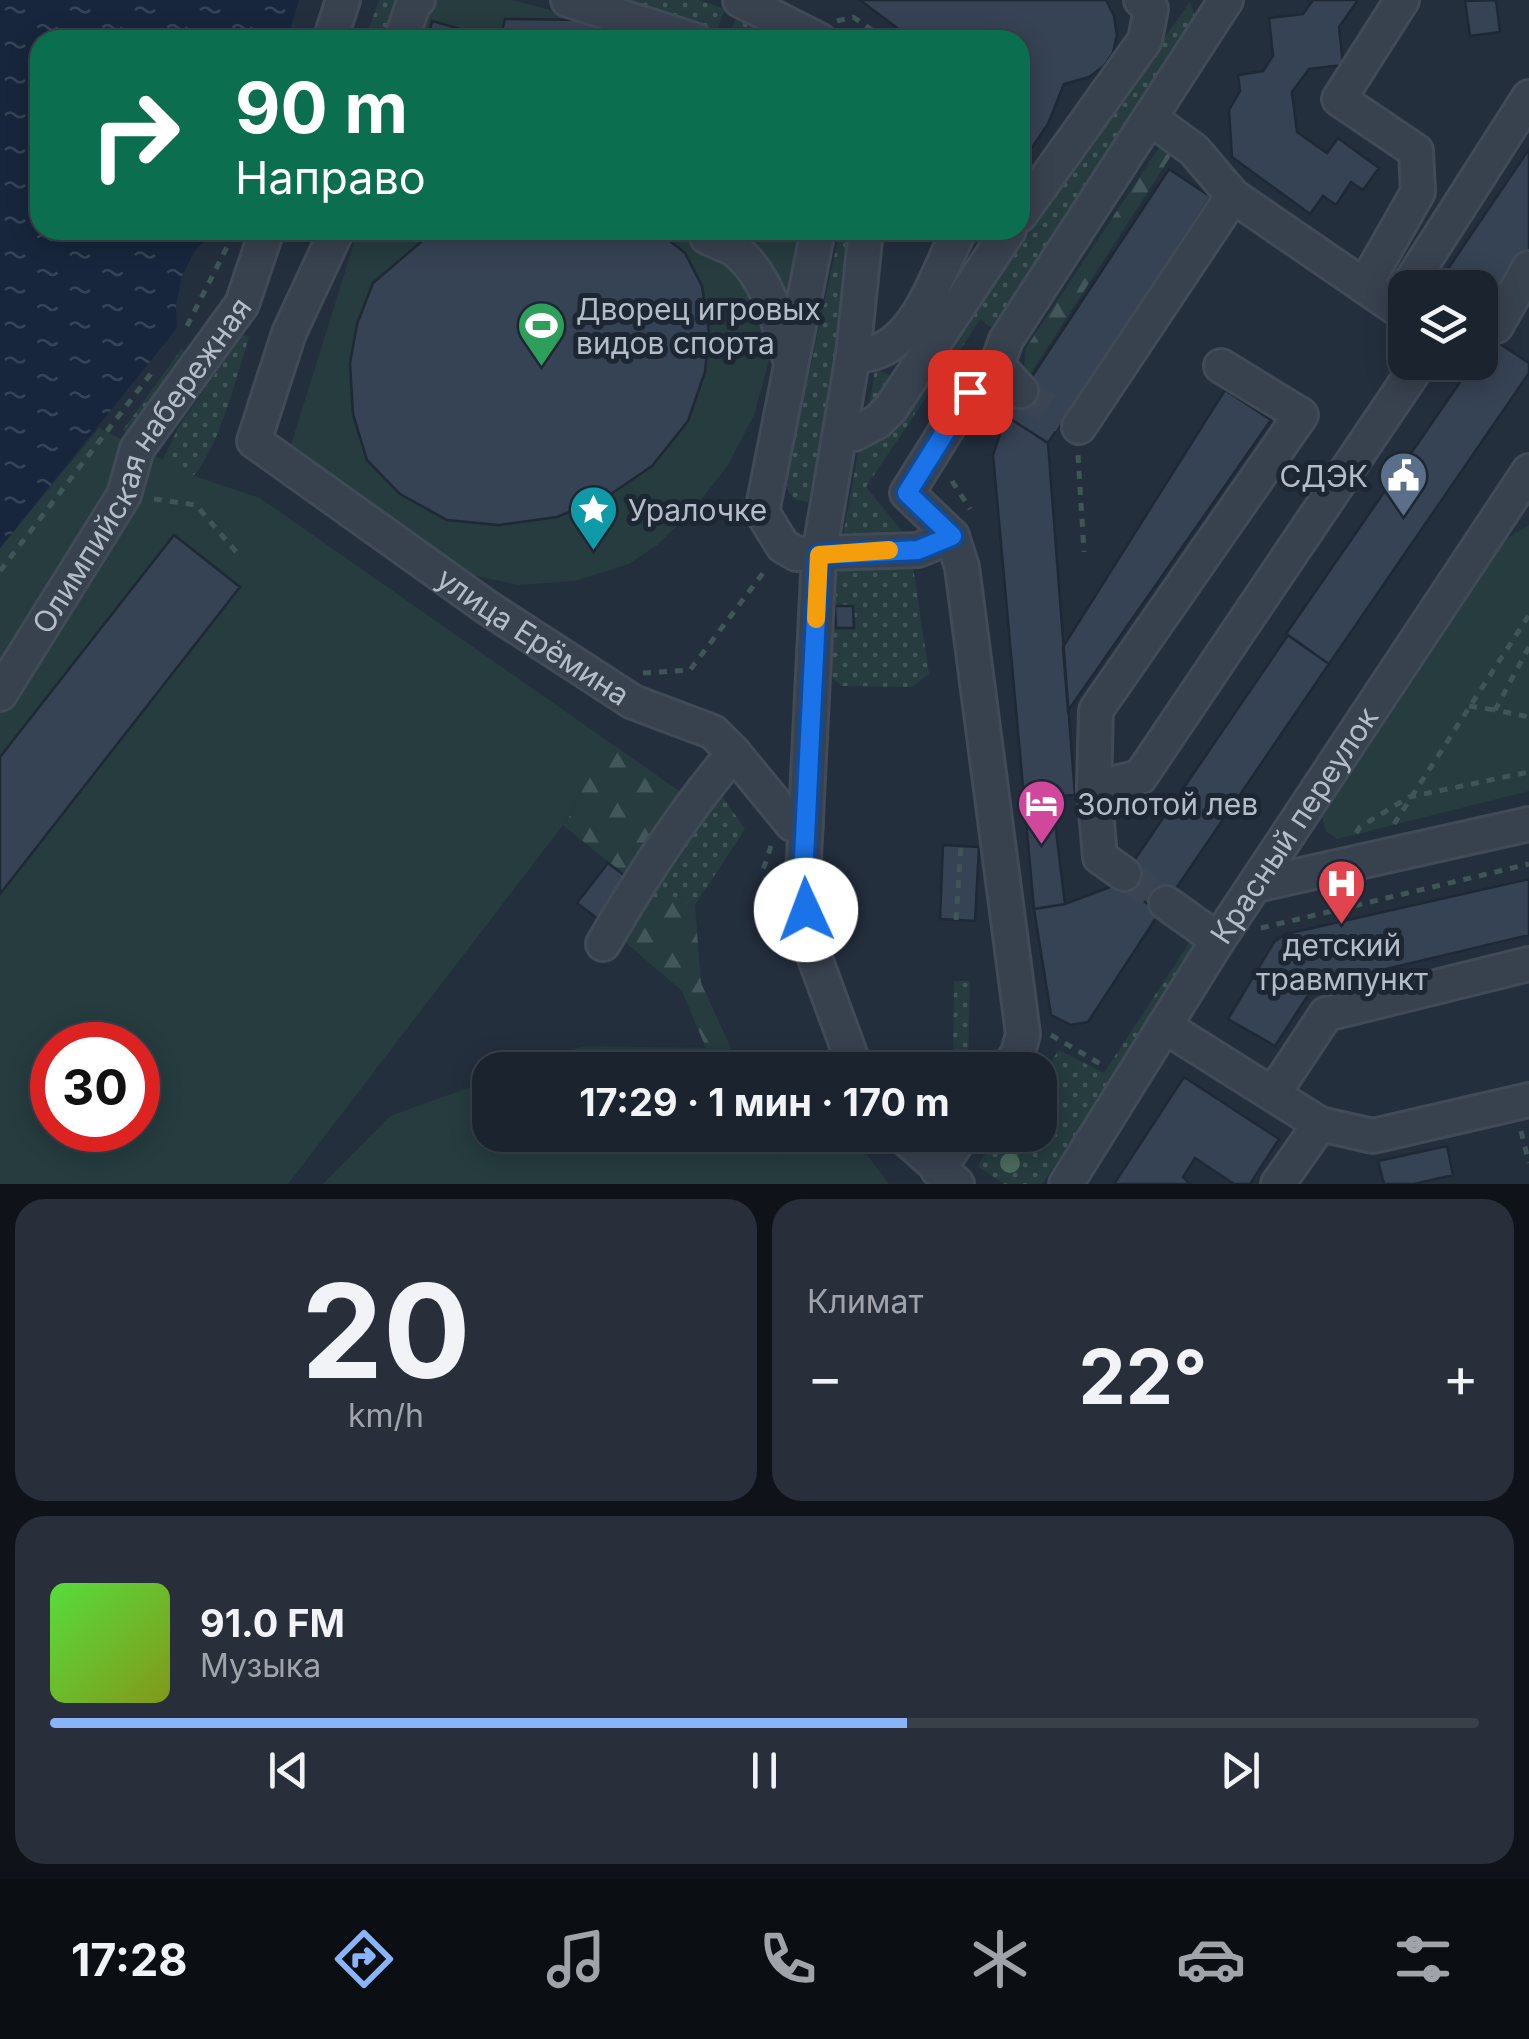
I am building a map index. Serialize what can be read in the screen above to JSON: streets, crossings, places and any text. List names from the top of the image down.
{
  "streets": {
    "street": ["Олимпийская набережная", "улица Ерёмина", "Красный переулок"]
  },
  "places": {
    "sports": ["Дворец игровых видов спорта"],
    "public building": ["СДЭК"],
    "place": ["Уралочке"],
    "hotel": ["Золотой лев"],
    "hospital": ["детский травмпункт"]
  },
  "page": {
    "turn": ["90 m", "Направо"],
    "limit": "30",
    "trip": "17:29 · 1 мин · 170 m",
    "tile": [
      ["20", "km/h"],
      "Климат"
    ],
    "heat": ["−", "22°", "+"],
    "song": ["91.0 FM", "Музыка"],
    "tabs": "17:28"
  }
}
